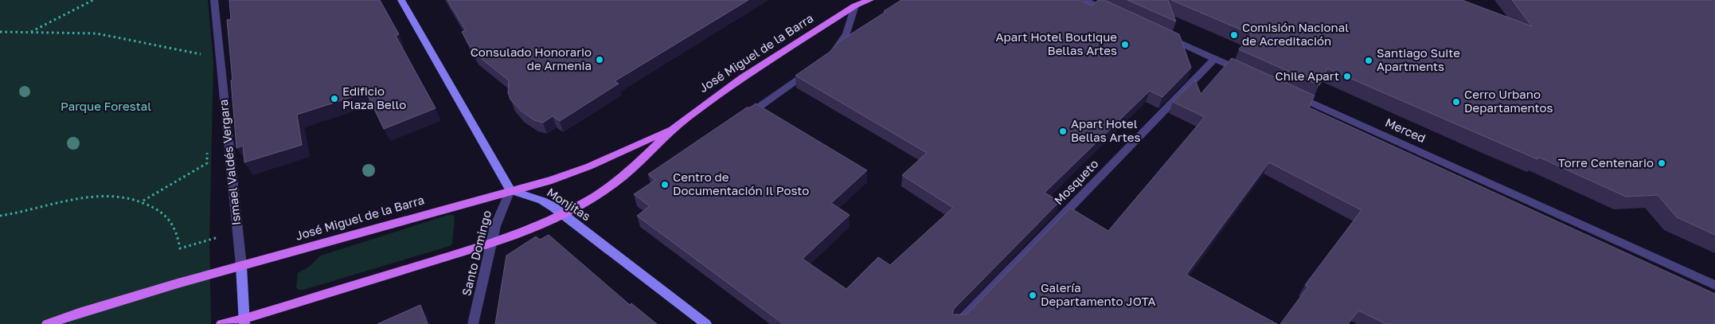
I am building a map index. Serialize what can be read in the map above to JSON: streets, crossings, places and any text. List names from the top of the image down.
{
  "streets": {
    "main road": ["José Miguel de la Barra", "Ismael Valdés Vergara", "Monjitas"],
    "street": ["Merced", "Mosqueto", "Santo Domingo"]
  },
  "crossings": [
    ["José Miguel de la Barra", "Ismael Valdés Vergara"],
    ["José Miguel de la Barra", "Monjitas"],
    ["José Miguel de la Barra", "Santo Domingo"],
    ["Monjitas", "Santo Domingo"]
  ],
  "parks": ["Parque Forestal"],
  "places": [
    "Comisión Nacional de Acreditación",
    "Apart Hotel Boutique Bellas Artes",
    "Consulado Honorario de Armenia",
    "Santiago Suite Apartments",
    "Chile Apart",
    "Edificio Plaza Bello",
    "Cerro Urbano Departamentos",
    "Apart Hotel Bellas Artes",
    "Torre Centenario",
    "Centro de Documentación Il Posto",
    "Galería Departamento JOTA"
  ]
}
